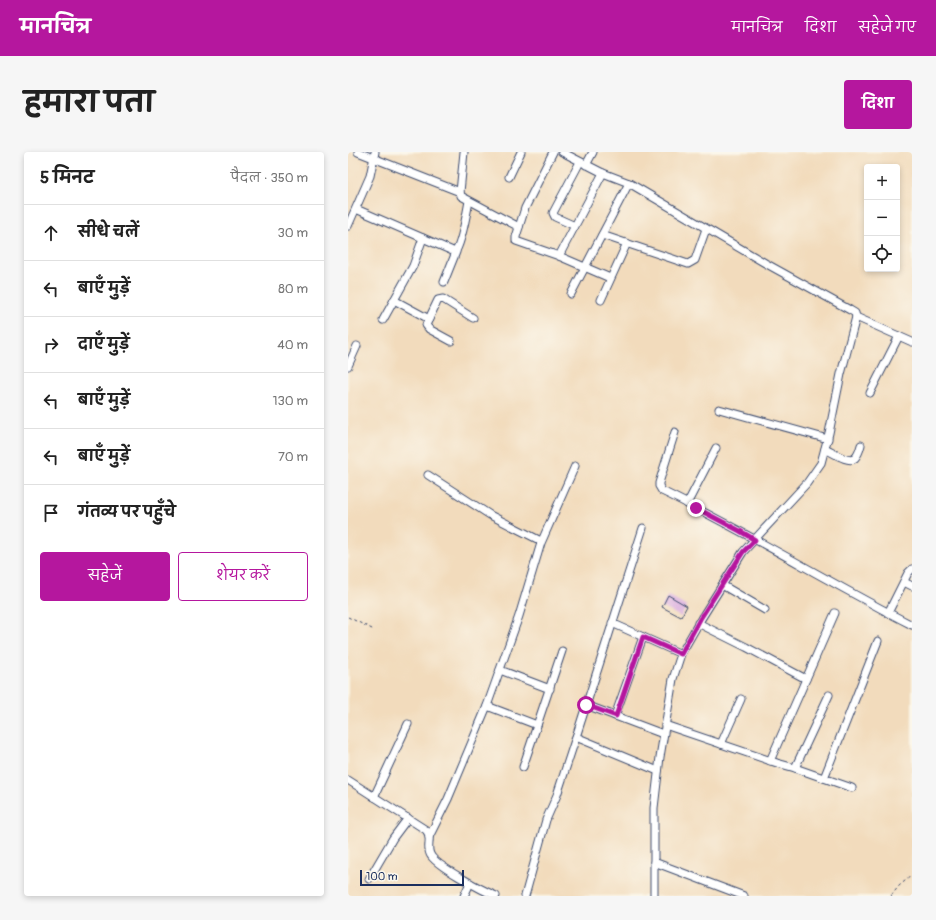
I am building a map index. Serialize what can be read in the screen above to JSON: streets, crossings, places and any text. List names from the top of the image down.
{
  "scale_bar": "100 m",
  "page": {
    "header": "मानचित्र",
    "nav": ["मानचित्र", "दिशा", "सहेजे गए"],
    "title": "हमारा पता",
    "buttons": [
      "दिशा",
      ["सहेजें", "शेयर करें"]
    ],
    "heading": ["5 मिनट", "पैदल · 350 m"],
    "map_buttons": ["+", "−"],
    "list": [
      ["सीधे चलें", "30 m"],
      ["बाएँ मुड़ें", "80 m"],
      ["दाएँ मुड़ें", "40 m"],
      ["बाएँ मुड़ें", "130 m"],
      ["बाएँ मुड़ें", "70 m"],
      "गंतव्य पर पहुँचे"
    ],
    "scale": "100 m"
  }
}
